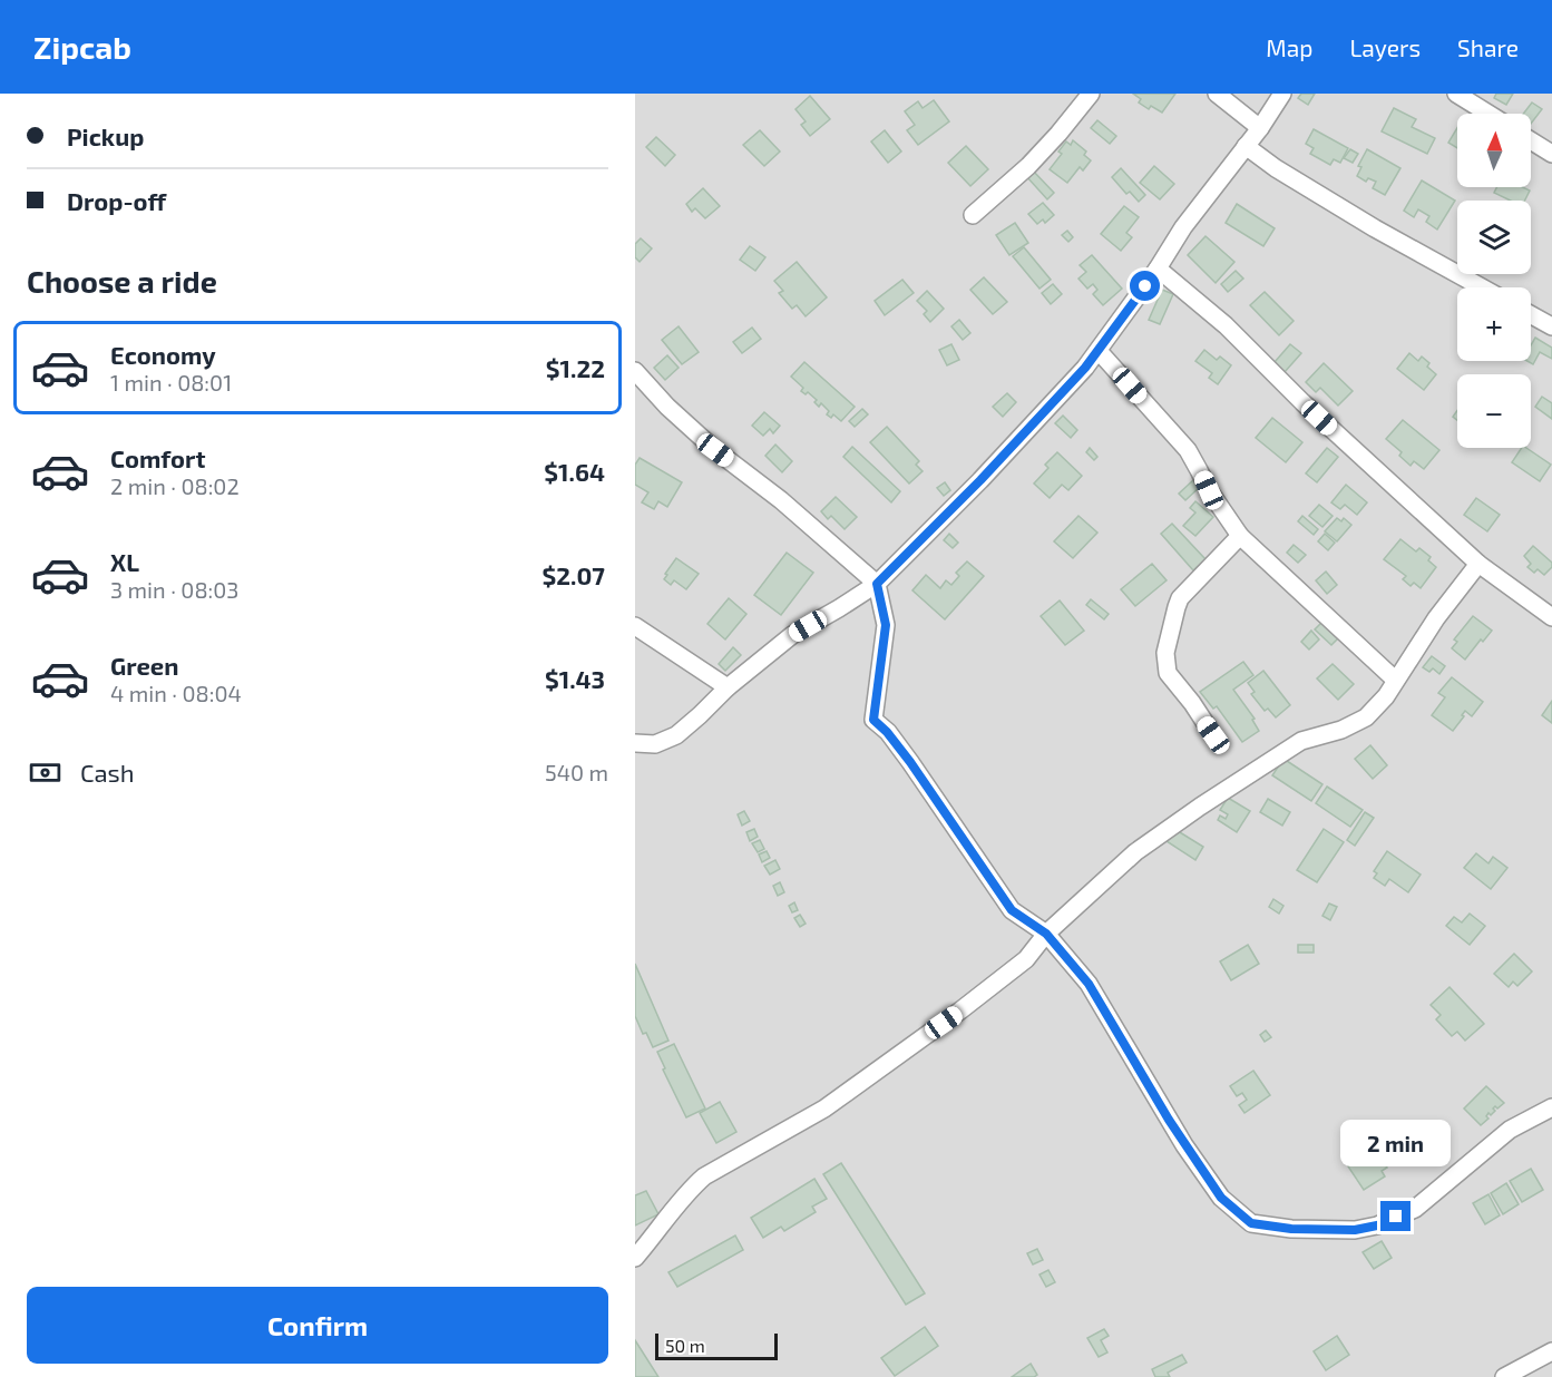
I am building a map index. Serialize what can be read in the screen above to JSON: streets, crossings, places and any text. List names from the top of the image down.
{
  "scale_bar": "50 m",
  "north": "top",
  "page": {
    "header": "Zipcab",
    "nav": ["Map", "Layers", "Share"],
    "banner": ["Pickup", "Drop-off"],
    "map_buttons": ["+", "−"],
    "heading": "Choose a ride",
    "list": [
      {
        "name": "Economy",
        "note": "1 min · 08:01",
        "value": "$1.22"
      },
      {
        "name": "Comfort",
        "note": "2 min · 08:02",
        "value": "$1.64"
      },
      {
        "name": "XL",
        "note": "3 min · 08:03",
        "value": "$2.07"
      },
      {
        "name": "Green",
        "note": "4 min · 08:04",
        "value": "$1.43"
      }
    ],
    "pay": ["Cash", "540 m"],
    "bubble": "2 min",
    "buttons": "Confirm",
    "scale": "50 m"
  }
}
